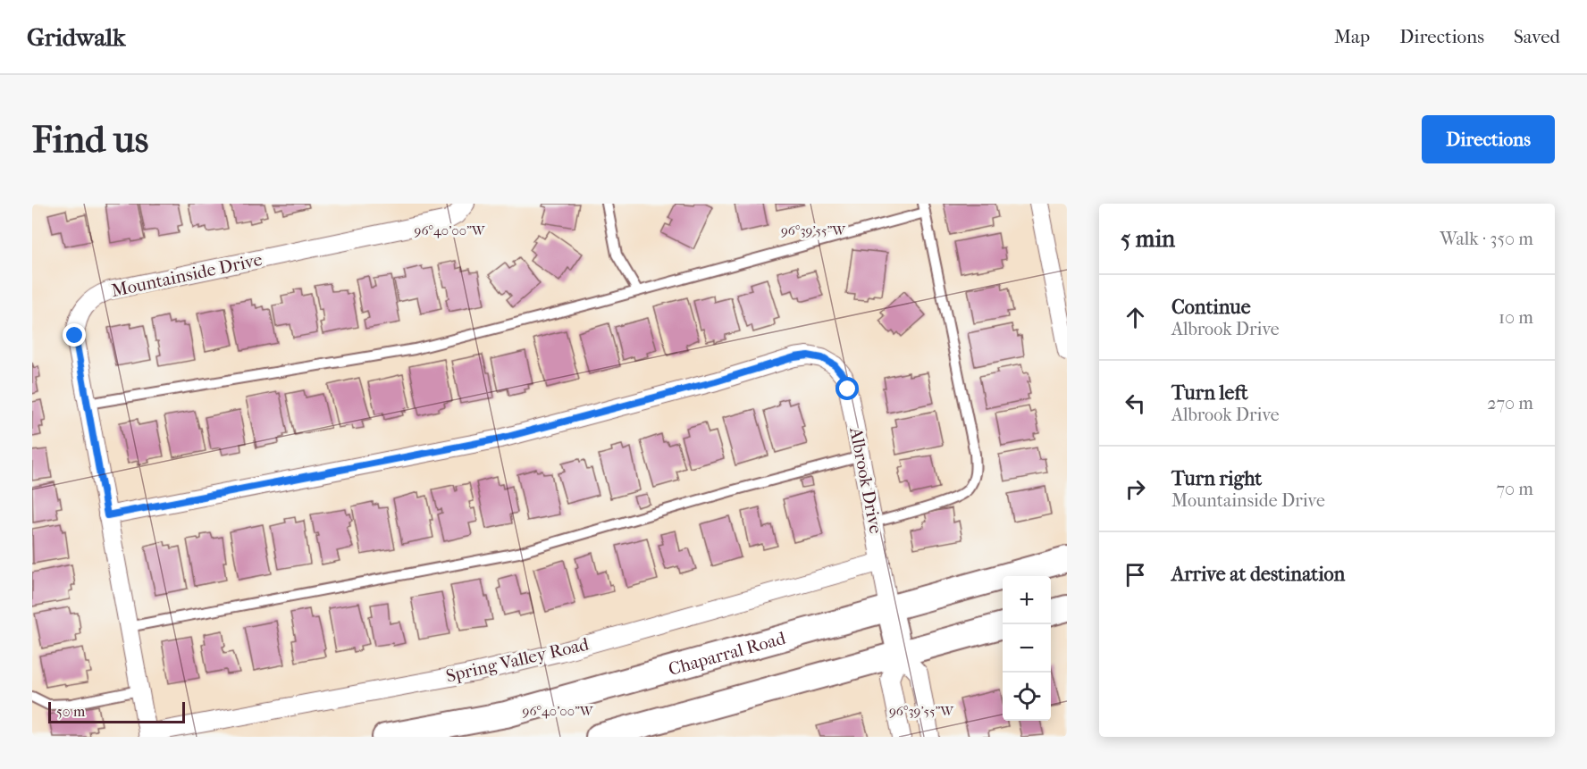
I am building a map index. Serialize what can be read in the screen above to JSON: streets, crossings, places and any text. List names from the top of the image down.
{
  "streets": {
    "main road": ["Chaparral Road"],
    "street": ["Mountainside Drive", "Albrook Drive", "Spring Valley Road"]
  },
  "crossings": [
    ["Mountainside Drive", "Albrook Drive"],
    ["Mountainside Drive", "Spring Valley Road"],
    ["Albrook Drive", "Chaparral Road"],
    ["Albrook Drive", "Spring Valley Road"]
  ],
  "scale_bar": "50 m",
  "page": {
    "header": "Gridwalk",
    "nav": ["Map", "Directions", "Saved"],
    "buttons": "Directions",
    "title": "Find us",
    "heading": ["5 min", "Walk · 350 m"],
    "list": [
      ["Continue", "Albrook Drive", "10 m"],
      ["Turn left", "Albrook Drive", "270 m"],
      ["Turn right", "Mountainside Drive", "70 m"],
      "Arrive at destination"
    ],
    "map_buttons": ["+", "−"],
    "scale": "50 m"
  },
  "coordinates": ["96°40'00\"W", "96°39'55\"W"]
}
